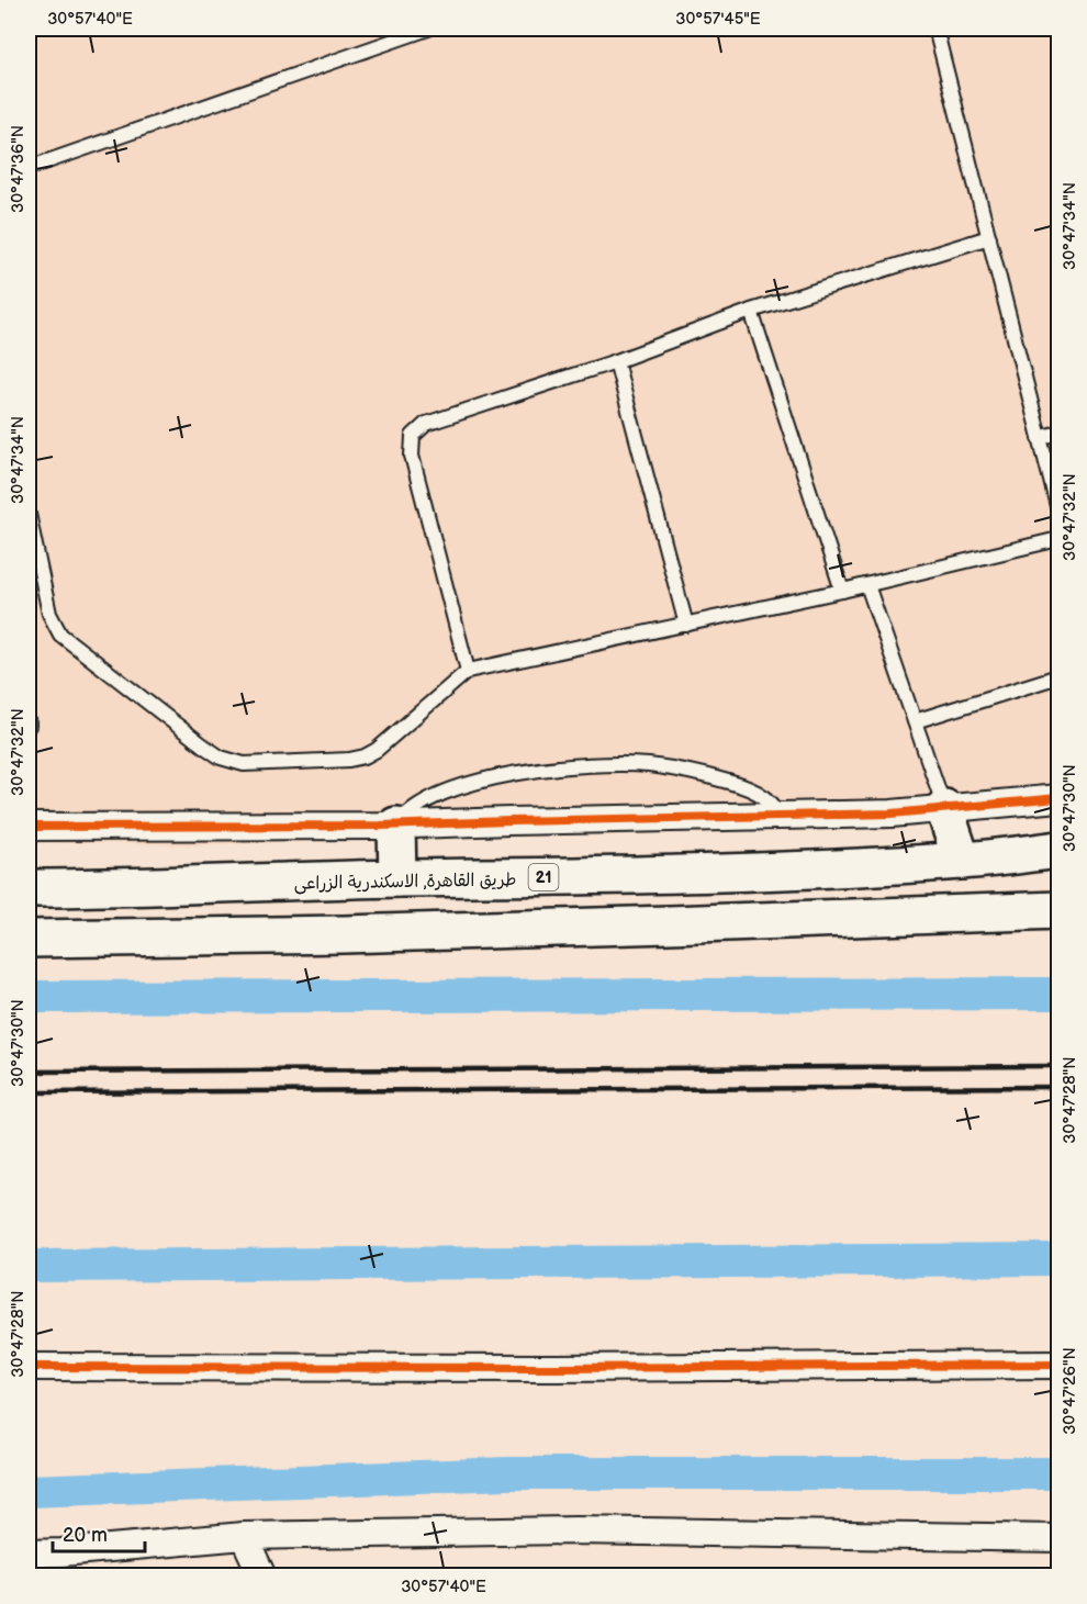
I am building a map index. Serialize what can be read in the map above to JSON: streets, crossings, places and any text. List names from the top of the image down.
{
  "streets": {
    "highway": ["21", "طريق القاهرة, الاسكندرية الزراعى"]
  },
  "scale_bar": "20 m",
  "coordinates": [
    "30°57'40\"E",
    "30°57'45\"E",
    "30°47'36\"N",
    "30°47'34\"N",
    "30°47'32\"N",
    "30°47'30\"N",
    "30°47'28\"N",
    "30°47'26\"N"
  ]
}
